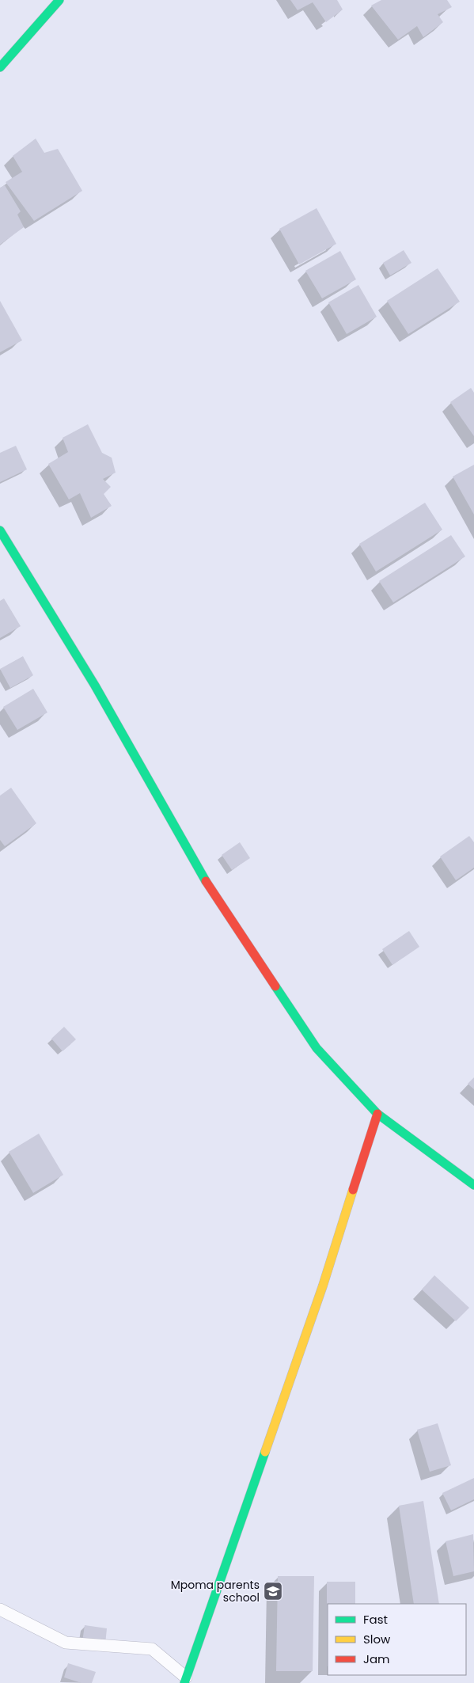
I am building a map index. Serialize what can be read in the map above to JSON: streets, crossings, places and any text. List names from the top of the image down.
{
  "places": {
    "school or university": ["Mpoma parents school"]
  },
  "legend": ["Fast", "Slow", "Jam"]
}
